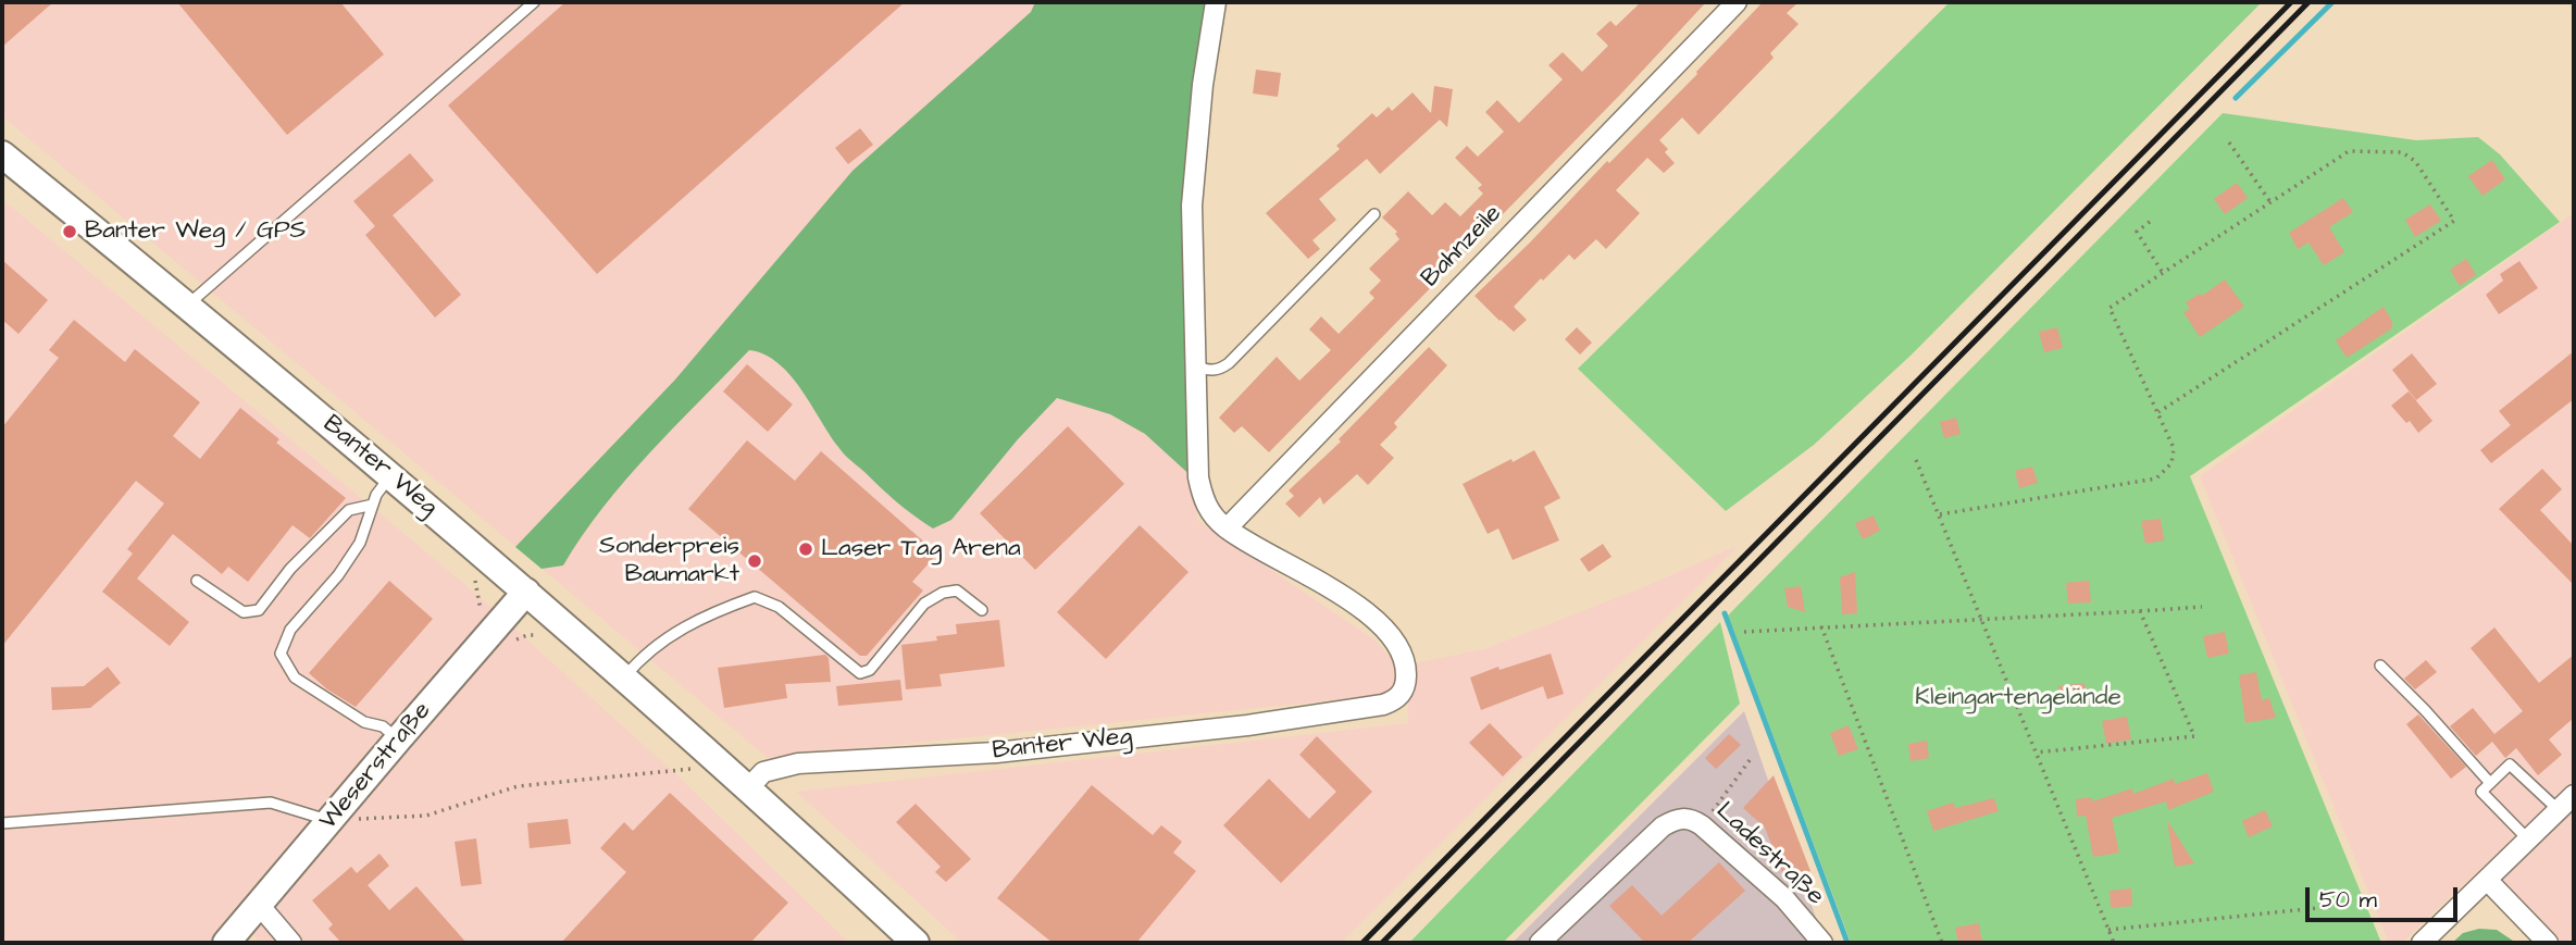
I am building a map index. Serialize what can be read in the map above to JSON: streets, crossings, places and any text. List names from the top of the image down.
{
  "streets": {
    "street": [
      "Bahnzeile",
      "Banter Weg",
      "Weserstraße",
      "Ladestraße"
    ]
  },
  "crossings": [
    ["Bahnzeile", "Banter Weg"],
    ["Banter Weg", "Weserstraße"]
  ],
  "parks": ["Kleingartengelände"],
  "places": ["Banter Weg / GPS", "Laser Tag Arena", "Sonderpreis Baumarkt"],
  "scale_bar": "50 m"
}
